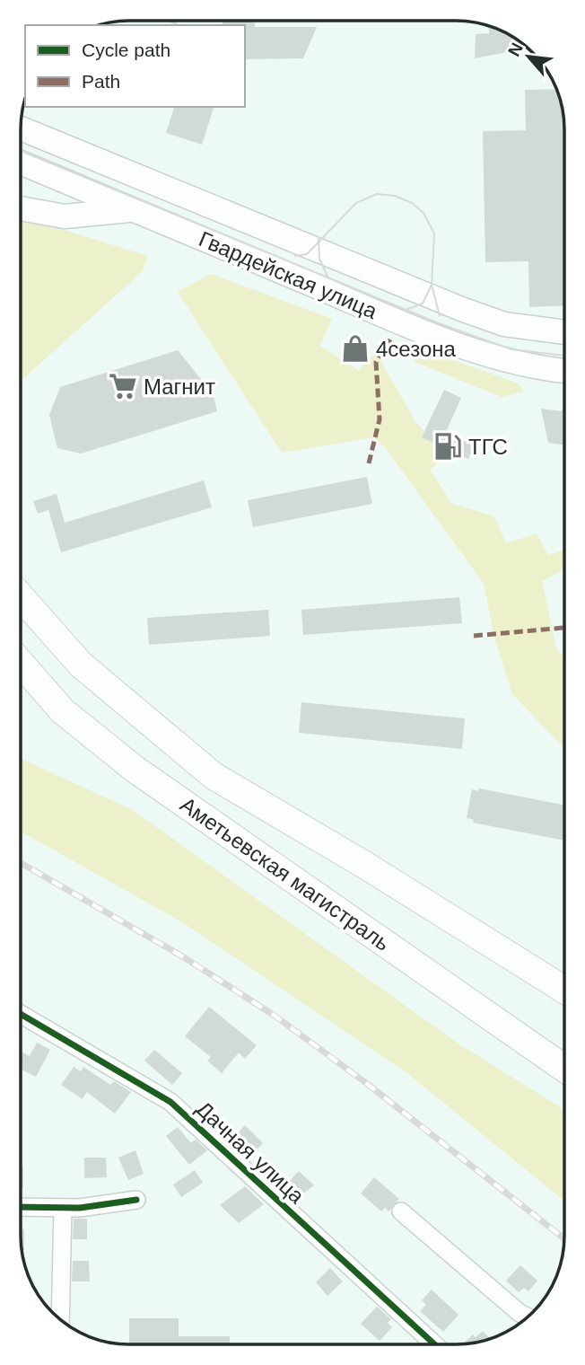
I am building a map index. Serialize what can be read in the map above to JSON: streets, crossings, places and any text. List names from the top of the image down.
{
  "streets": {
    "main road": ["Гвардейская улица", "Аметьевская магистраль"],
    "street": ["Дачная улица"]
  },
  "places": {
    "shop": ["4сезона"],
    "supermarket": ["Магнит"],
    "fuel station": ["ТГС"]
  },
  "legend": ["Cycle path", "Path"],
  "north": "top left"
}
